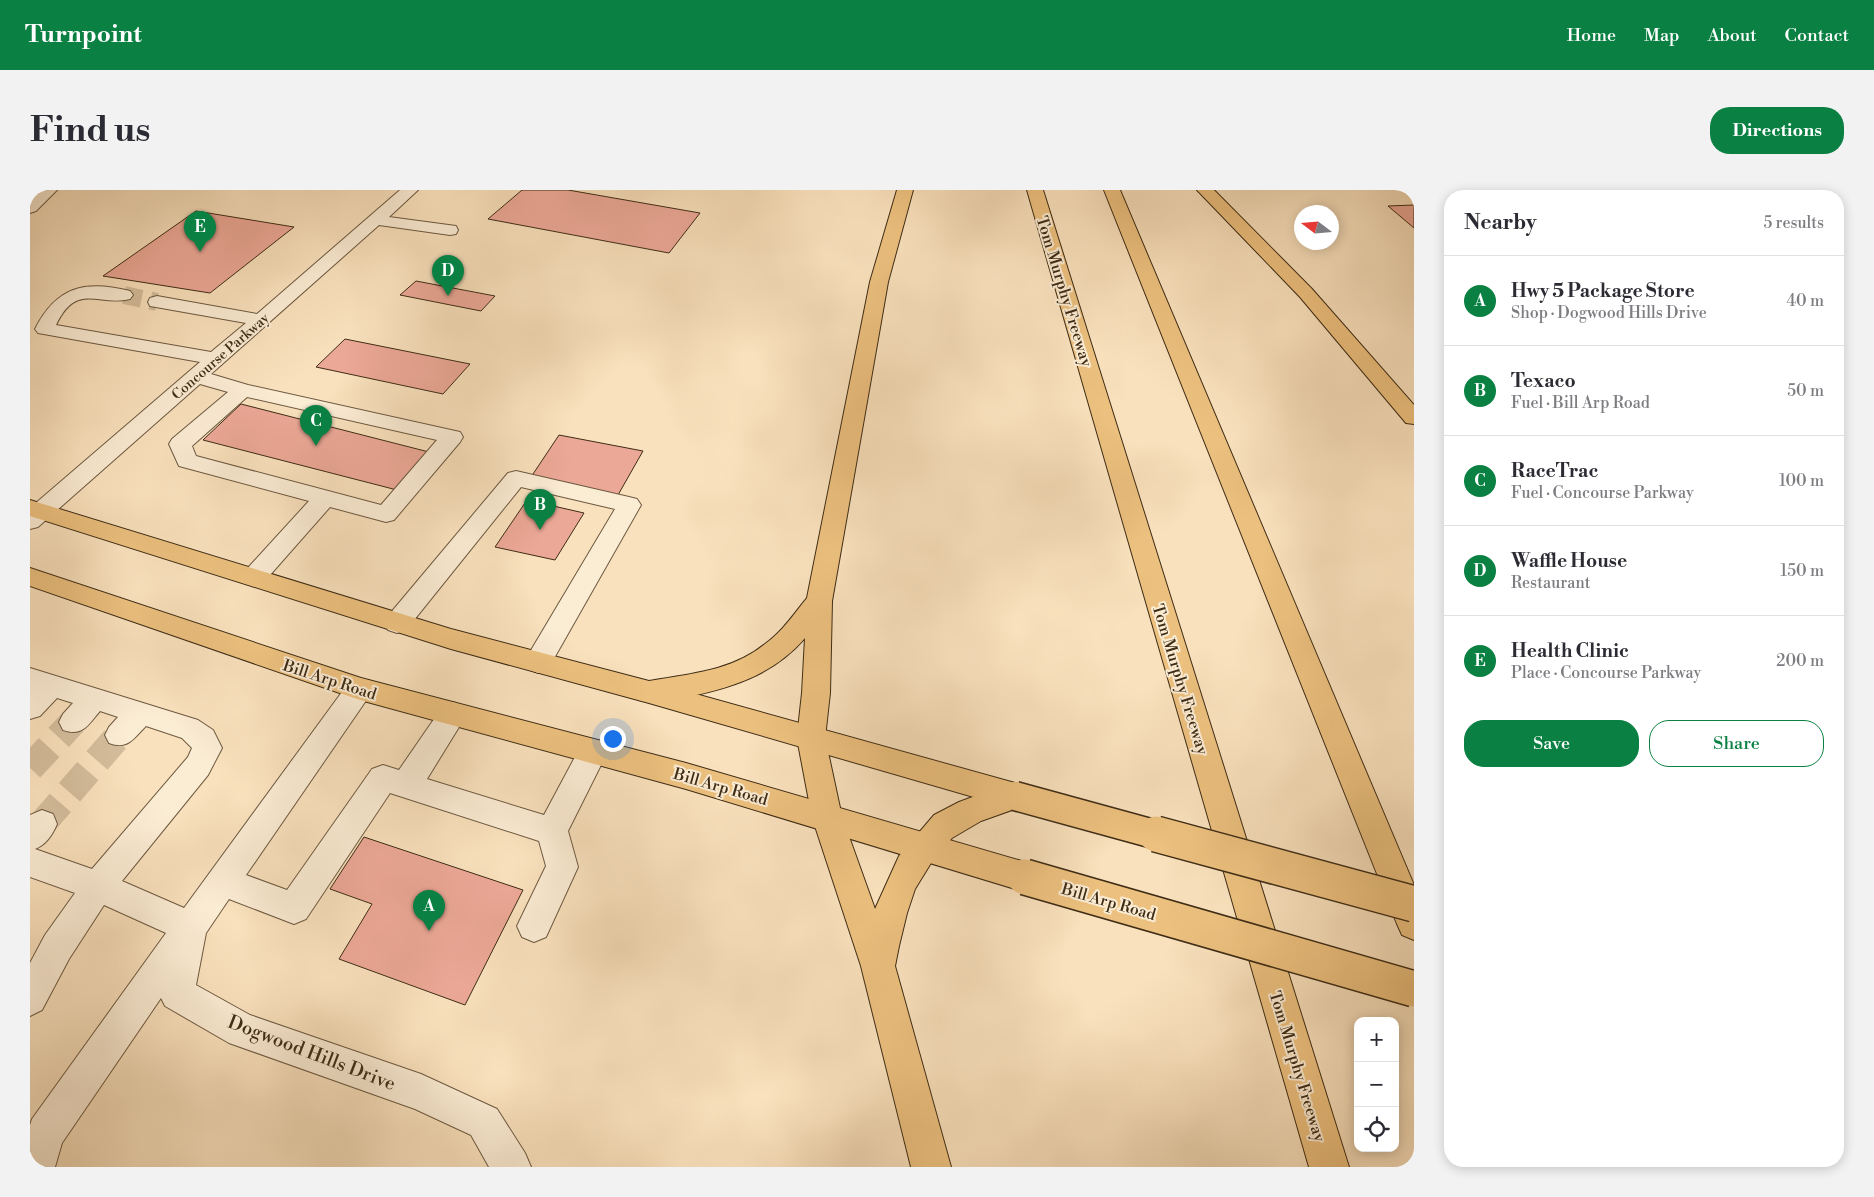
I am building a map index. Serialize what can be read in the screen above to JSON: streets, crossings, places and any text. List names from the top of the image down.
{
  "streets": {
    "main road": ["Tom Murphy Freeway", "Bill Arp Road"],
    "street": ["Concourse Parkway", "Dogwood Hills Drive"]
  },
  "crossings": [
    ["Bill Arp Road", "Dogwood Hills Drive"]
  ],
  "north": "left",
  "page": {
    "header": "Turnpoint",
    "nav": [
      "Home",
      "Map",
      "About",
      "Contact"
    ],
    "buttons": [
      "Directions",
      ["Save", "Share"]
    ],
    "title": "Find us",
    "heading": ["Nearby", "5 results"],
    "pins": [
      "E",
      "D",
      "C",
      "B",
      "A"
    ],
    "list": [
      {
        "mark": "A",
        "name": "Hwy 5 Package Store",
        "note": "Shop · Dogwood Hills Drive",
        "value": "40 m"
      },
      {
        "mark": "B",
        "name": "Texaco",
        "note": "Fuel · Bill Arp Road",
        "value": "50 m"
      },
      {
        "mark": "C",
        "name": "RaceTrac",
        "note": "Fuel · Concourse Parkway",
        "value": "100 m"
      },
      {
        "mark": "D",
        "name": "Waffle House",
        "note": "Restaurant",
        "value": "150 m"
      },
      {
        "mark": "E",
        "name": "Health Clinic",
        "note": "Place · Concourse Parkway",
        "value": "200 m"
      }
    ],
    "map_buttons": ["+", "−"]
  }
}
